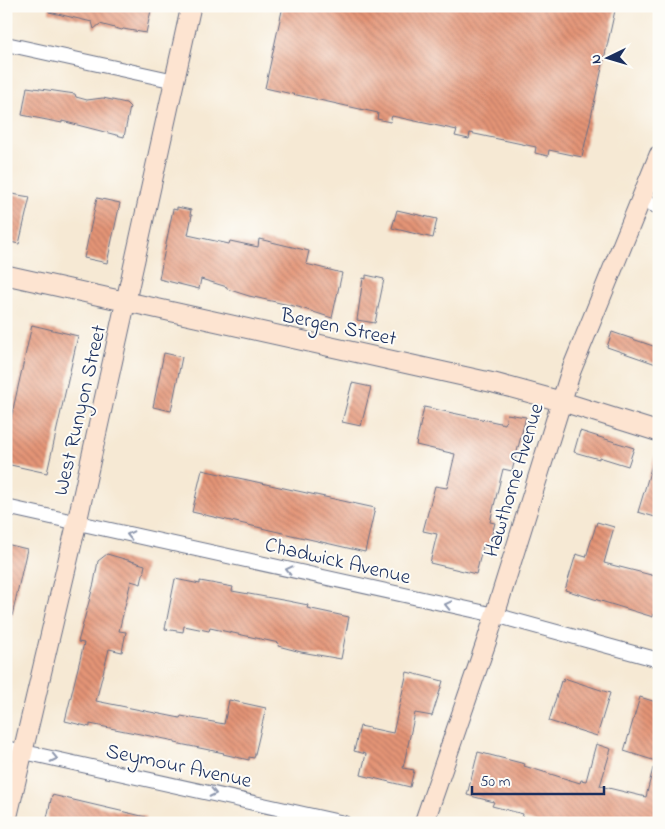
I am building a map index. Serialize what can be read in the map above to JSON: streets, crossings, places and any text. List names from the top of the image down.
{
  "streets": {
    "street": [
      "Bergen Street",
      "West Runyon Street",
      "Hawthorne Avenue",
      "Chadwick Avenue",
      "Seymour Avenue"
    ]
  },
  "crossings": [
    ["Bergen Street", "West Runyon Street"],
    ["Bergen Street", "Hawthorne Avenue"],
    ["West Runyon Street", "Chadwick Avenue"],
    ["West Runyon Street", "Seymour Avenue"],
    ["Hawthorne Avenue", "Chadwick Avenue"]
  ],
  "one_way": ["Chadwick Avenue", "Seymour Avenue"],
  "scale_bar": "50 m",
  "north": "left"
}
